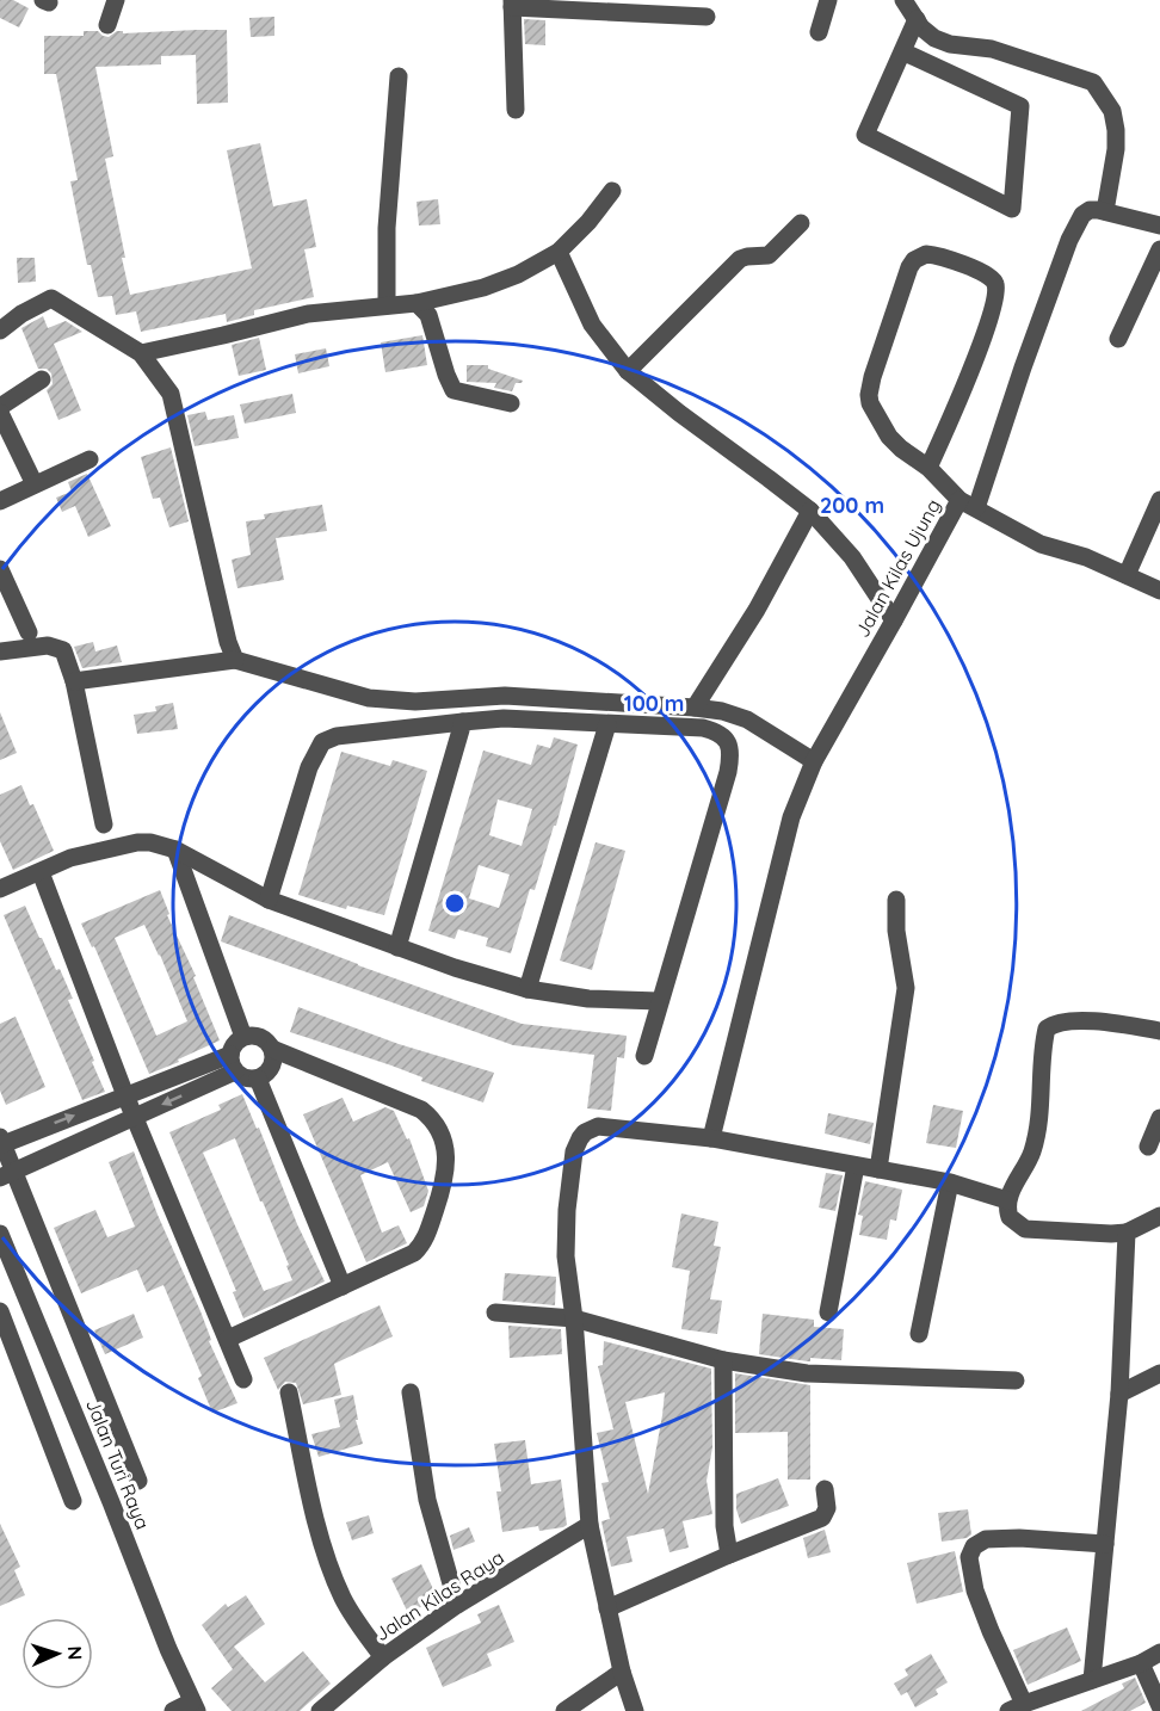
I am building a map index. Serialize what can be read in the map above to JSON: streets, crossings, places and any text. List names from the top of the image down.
{
  "streets": {
    "street": ["Jalan Kilas Ujung", "Jalan Turi Raya", "Jalan Kilas Raya"]
  },
  "north": "right",
  "rings": ["200 m", "100 m"]
}
